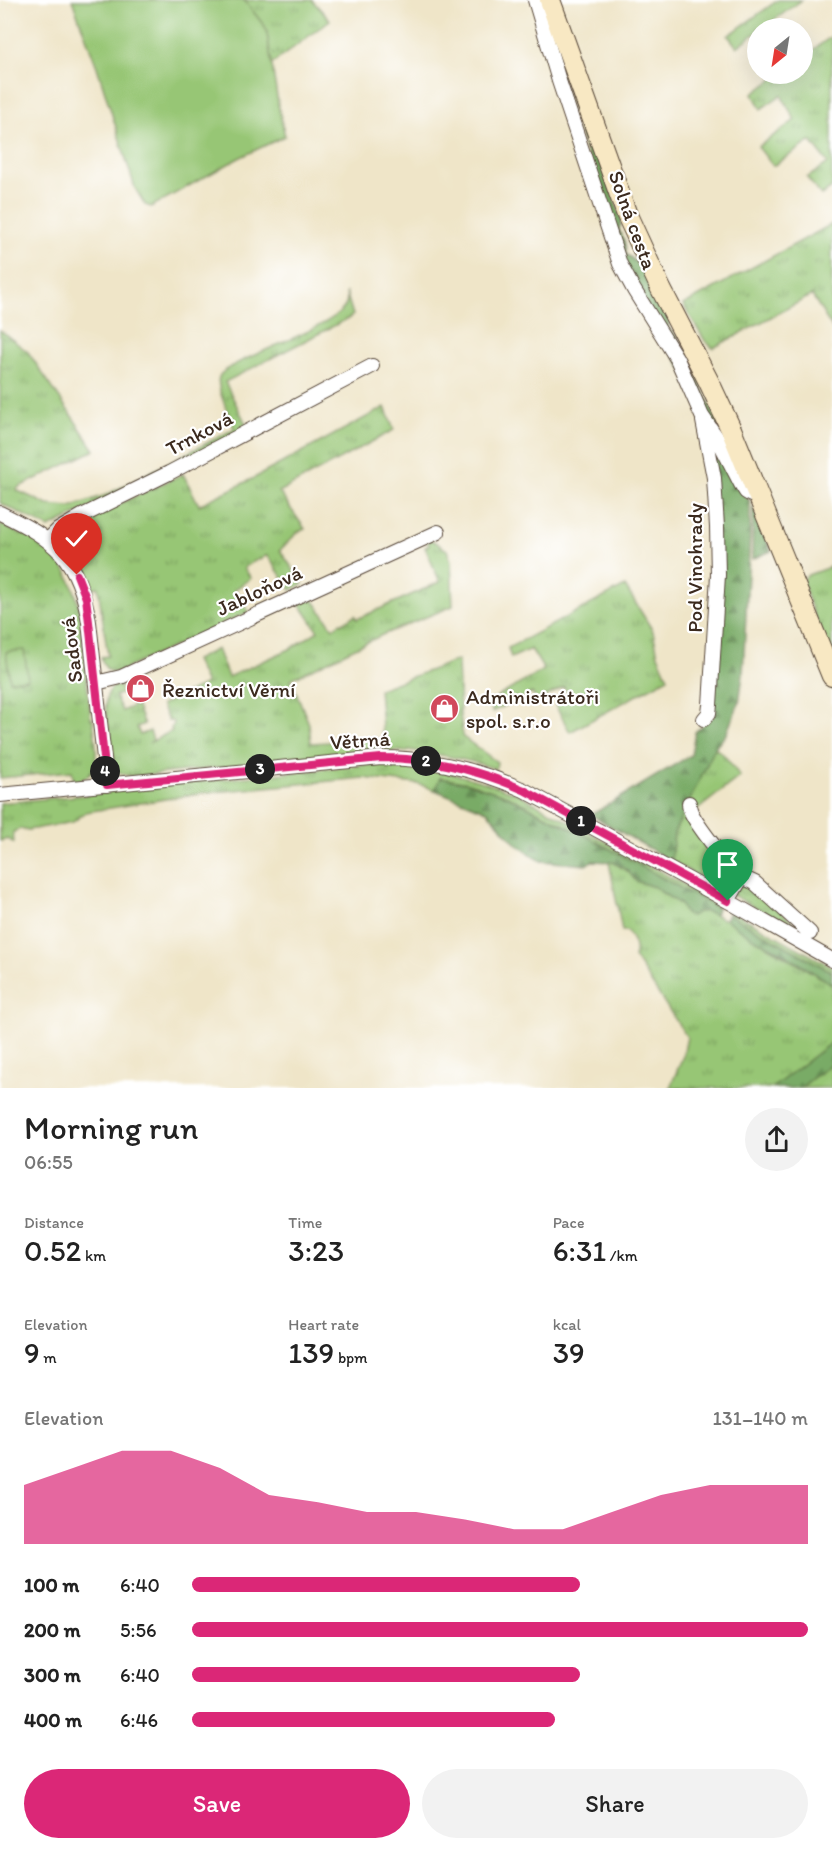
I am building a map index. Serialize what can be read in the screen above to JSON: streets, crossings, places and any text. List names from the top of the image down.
{
  "streets": {
    "street": [
      "Solná cesta",
      "Trnková",
      "Pod Vinohrady",
      "Jabloňová",
      "Sadová",
      "Větrná"
    ]
  },
  "crossings": [
    ["Solná cesta", "Pod Vinohrady"],
    ["Trnková", "Sadová"],
    ["Jabloňová", "Sadová"],
    ["Sadová", "Větrná"]
  ],
  "places": {
    "shop": ["Řeznictví Věrní", "Administrátoři spol. s.r.o"]
  },
  "north": "bottom left",
  "page": {
    "pins": [
      "2",
      "3",
      "4",
      "1"
    ],
    "heading": ["Morning run", "06:55"],
    "stats": [
      ["Distance", "0.52 km"],
      ["Time", "3:23"],
      ["Pace", "6:31 /km"],
      ["Elevation", "9 m"],
      ["Heart rate", "139 bpm"],
      ["kcal", "39"]
    ],
    "chart": ["Elevation", "131–140 m"],
    "list": [
      {
        "name": "100 m",
        "note": "6:40"
      },
      {
        "name": "200 m",
        "note": "5:56"
      },
      {
        "name": "300 m",
        "note": "6:40"
      },
      {
        "name": "400 m",
        "note": "6:46"
      }
    ],
    "buttons": ["Save", "Share"]
  }
}
